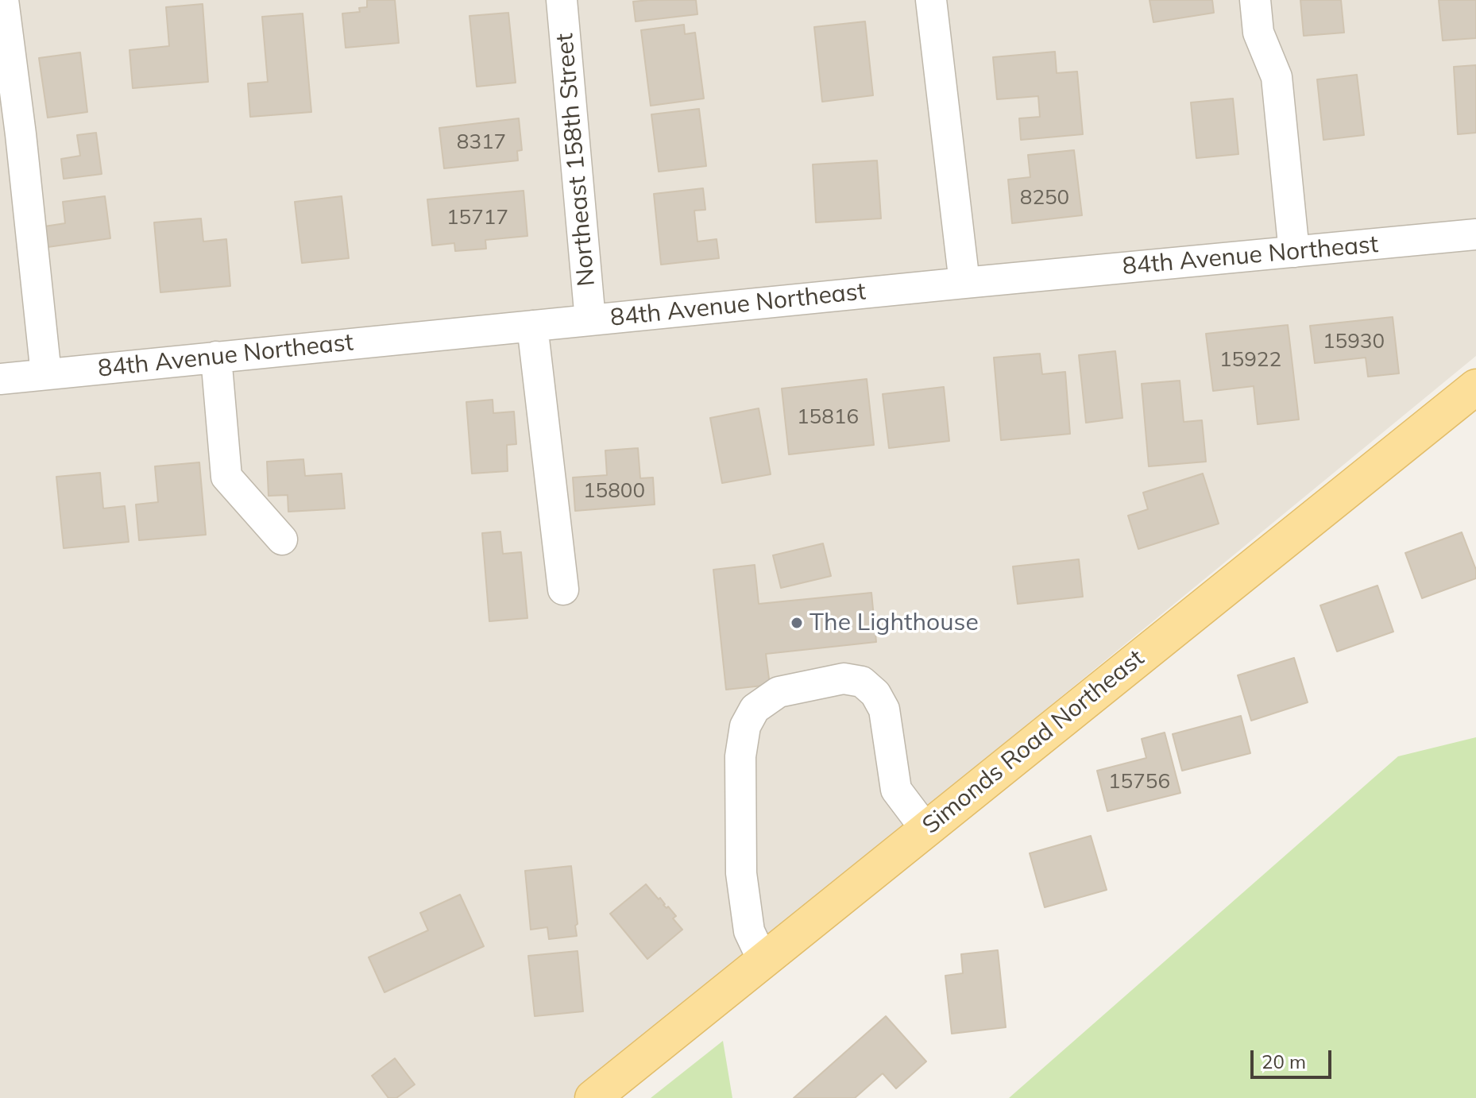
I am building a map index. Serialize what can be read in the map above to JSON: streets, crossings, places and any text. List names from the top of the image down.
{
  "streets": {
    "main road": ["Simonds Road Northeast"],
    "street": ["Northeast 158th Street", "84th Avenue Northeast"]
  },
  "crossings": [
    ["Northeast 158th Street", "84th Avenue Northeast"]
  ],
  "places": ["The Lighthouse"],
  "house_numbers": [
    "8317",
    "8250",
    "15717",
    "15930",
    "15922",
    "15816",
    "15800",
    "15756"
  ],
  "scale_bar": "20 m"
}
